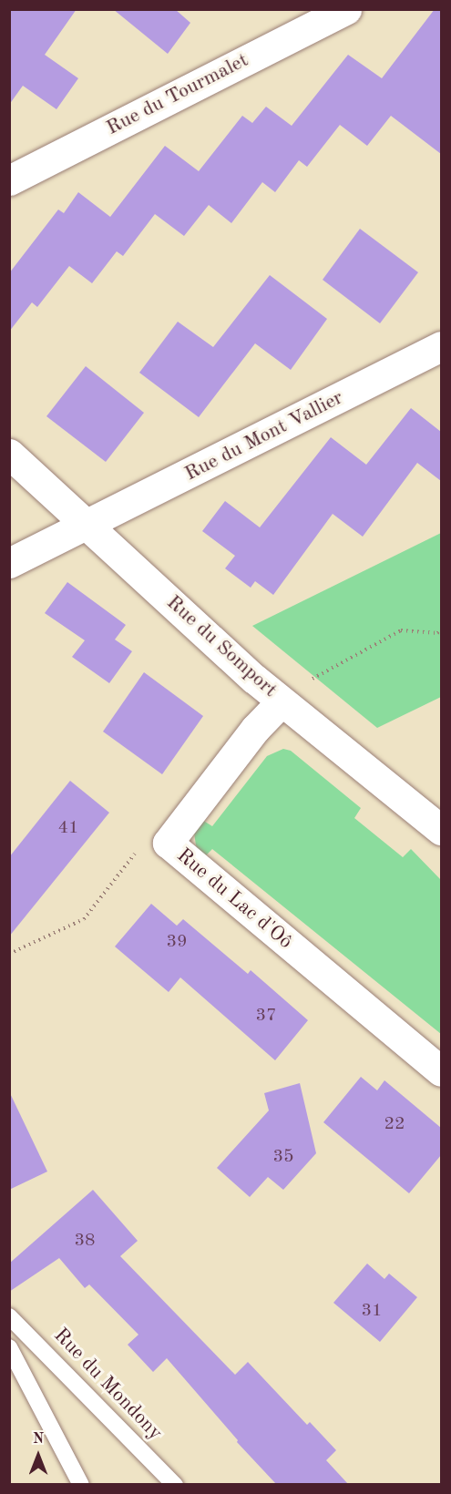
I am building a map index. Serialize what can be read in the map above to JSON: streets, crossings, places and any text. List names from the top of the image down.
{
  "streets": {
    "street": [
      "Rue du Tourmalet",
      "Rue du Mont Vallier",
      "Rue du Somport",
      "Rue du Lac d'Oô"
    ],
    "lane": ["Rue du Mondony"]
  },
  "crossings": [
    ["Rue du Mont Vallier", "Rue du Somport"],
    ["Rue du Somport", "Rue du Lac d'Oô"]
  ],
  "house_numbers": [
    "41",
    "39",
    "37",
    "22",
    "35",
    "38",
    "31"
  ],
  "north": "top"
}
